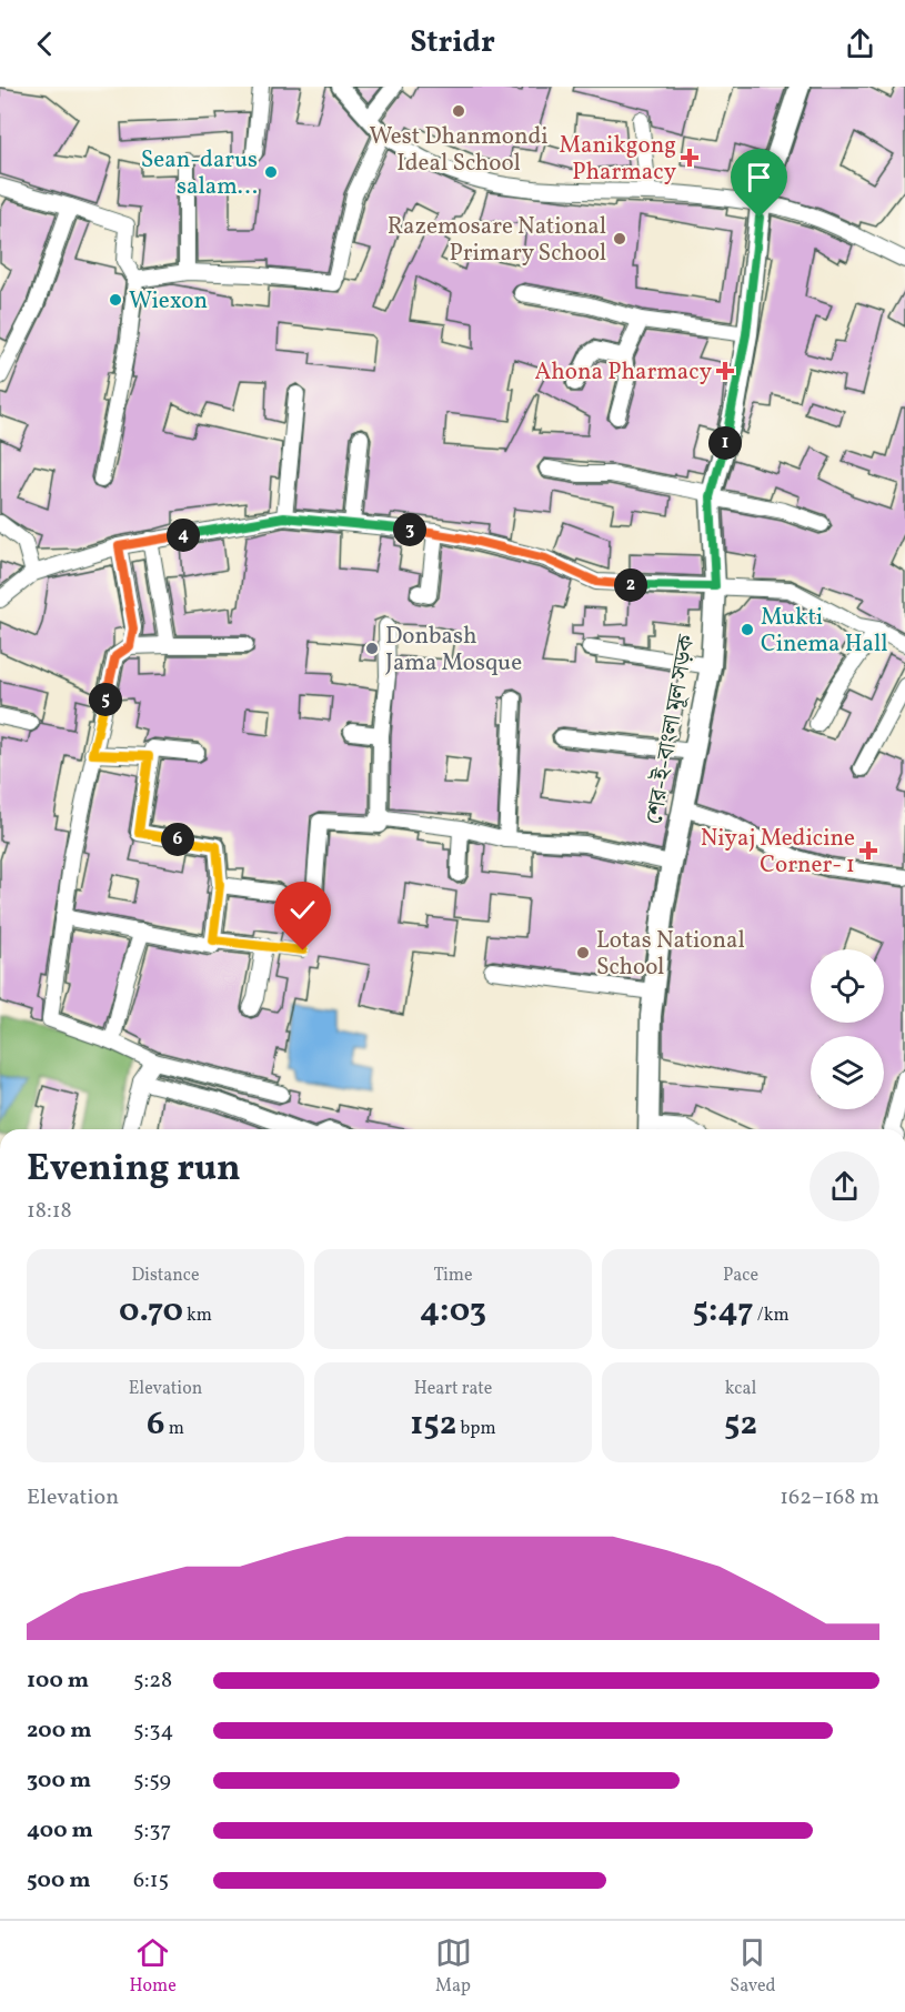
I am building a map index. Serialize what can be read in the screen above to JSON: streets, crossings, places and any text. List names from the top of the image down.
{
  "streets": {
    "street": ["শের-ই-বাংলা মূল সড়ক"]
  },
  "places": {
    "other": [
      "West Dhanmondi Ideal School",
      "Sean-darus salam...",
      "Razemosare National Primary School",
      "Wiexon",
      "Mukti Cinema Hall",
      "Donbash Jama Mosque",
      "Lotas National School"
    ],
    "health": ["Manikgong Pharmacy", "Ahona Pharmacy", "Niyaj Medicine Corner- 1"]
  },
  "page": {
    "header": "Stridr",
    "pins": [
      "1",
      "3",
      "4",
      "2",
      "5",
      "6"
    ],
    "heading": ["Evening run", "18:18"],
    "stats": [
      ["Distance", "0.70 km"],
      ["Time", "4:03"],
      ["Pace", "5:47 /km"],
      ["Elevation", "6 m"],
      ["Heart rate", "152 bpm"],
      ["kcal", "52"]
    ],
    "chart": ["Elevation", "162–168 m"],
    "list": [
      {
        "name": "100 m",
        "note": "5:28"
      },
      {
        "name": "200 m",
        "note": "5:34"
      },
      {
        "name": "300 m",
        "note": "5:59"
      },
      {
        "name": "400 m",
        "note": "5:37"
      },
      {
        "name": "500 m",
        "note": "6:15"
      }
    ],
    "tabs": ["Home", "Map", "Saved"]
  }
}
